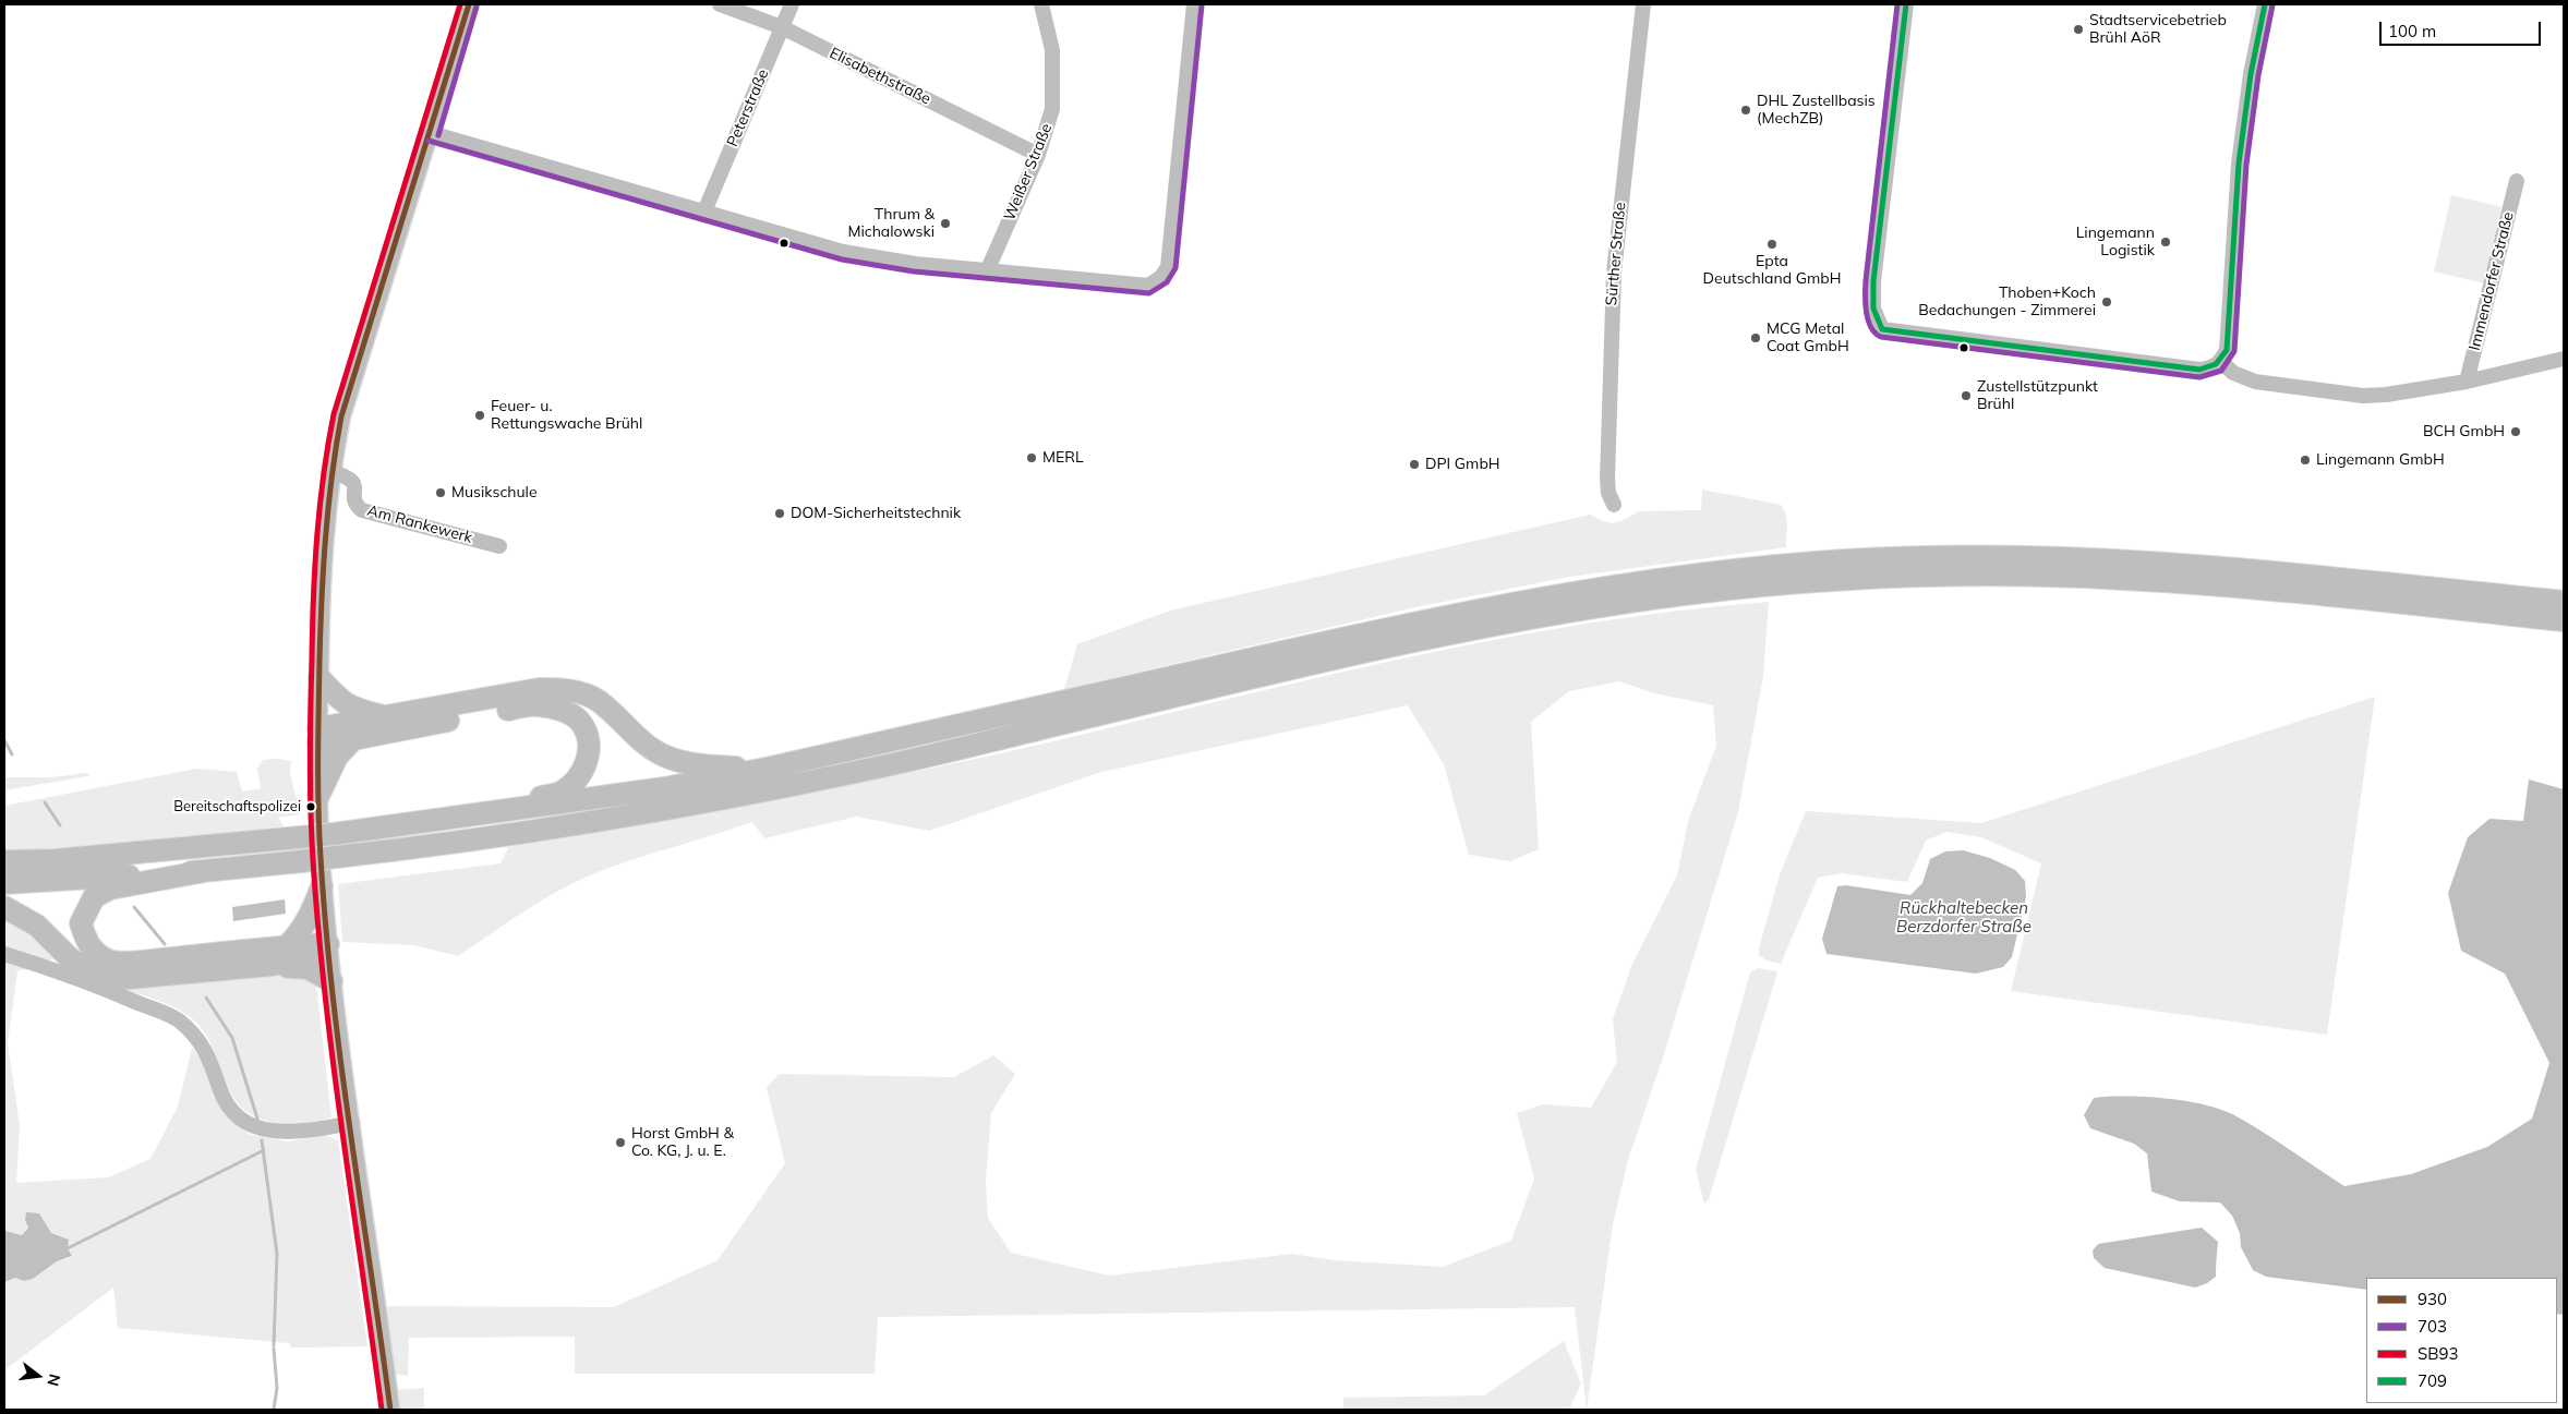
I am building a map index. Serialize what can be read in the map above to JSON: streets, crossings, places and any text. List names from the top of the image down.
{
  "streets": {
    "street": [
      "Elisabethstraße",
      "Peterstraße",
      "Weißer Straße",
      "Sürther Straße",
      "Immendorfer Straße",
      "Am Rankewerk"
    ]
  },
  "crossings": [
    ["Elisabethstraße", "Peterstraße"],
    ["Elisabethstraße", "Weißer Straße"]
  ],
  "water": ["Rückhaltebecken Berzdorfer Straße"],
  "places": [
    "Stadtservicebetrieb Brühl AöR",
    "DHL Zustellbasis (MechZB)",
    "Thrum & Michalowski",
    "Lingemann Logistik",
    "Epta Deutschland GmbH",
    "Thoben+Koch Bedachungen - Zimmerei",
    "MCG Metal Coat GmbH",
    "Zustellstützpunkt Brühl",
    "Feuer- u. Rettungswache Brühl",
    "BCH GmbH",
    "MERL",
    "Lingemann GmbH",
    "DPI GmbH",
    "Musikschule",
    "DOM-Sicherheitstechnik",
    "Bereitschaftspolizei",
    "Horst GmbH & Co. KG, J. u. E."
  ],
  "lines": [
    "transit line 930",
    "transit line 703",
    "transit line SB93",
    "transit line 709"
  ],
  "legend": [
    "930",
    "703",
    "SB93",
    "709"
  ],
  "scale_bar": "100 m",
  "north": "right"
}
